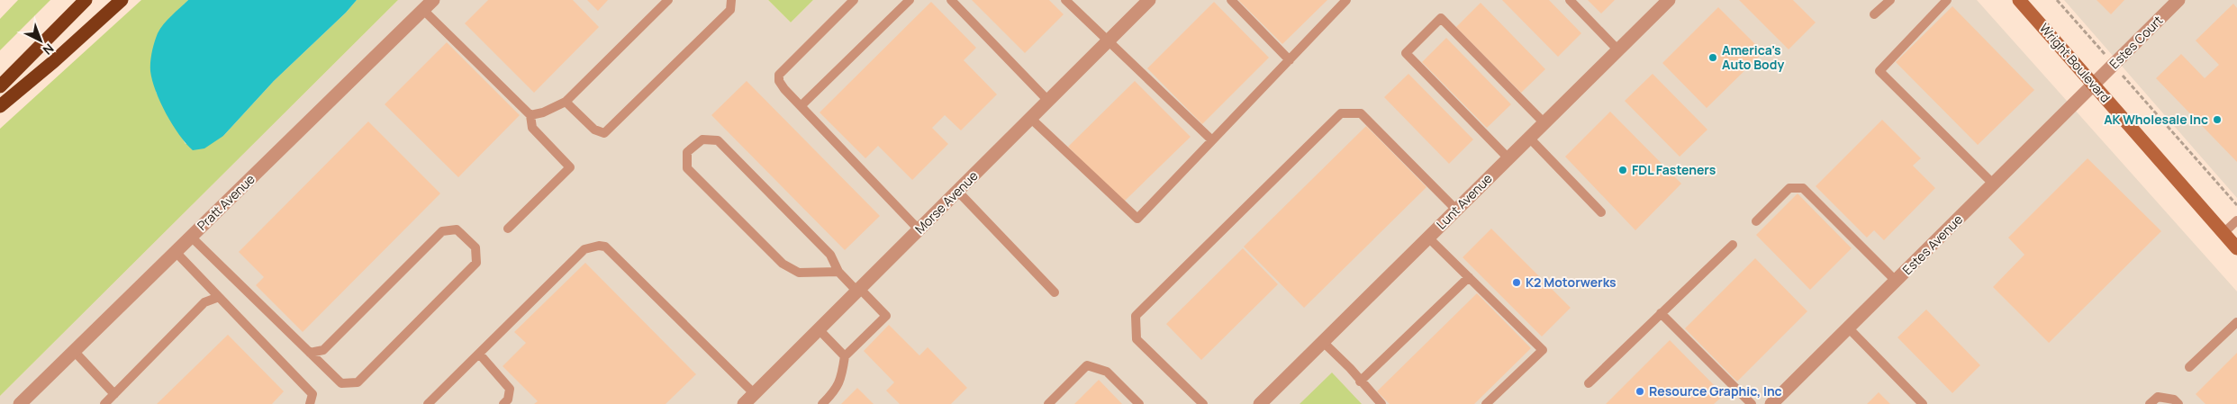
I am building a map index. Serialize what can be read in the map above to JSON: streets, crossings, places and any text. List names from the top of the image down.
{
  "streets": {
    "street": [
      "Estes Court",
      "Wright Boulevard",
      "Lunt Avenue",
      "Pratt Avenue",
      "Morse Avenue",
      "Estes Avenue"
    ]
  },
  "crossings": [
    ["Estes Court", "Wright Boulevard"],
    ["Estes Court", "Estes Avenue"],
    ["Wright Boulevard", "Estes Avenue"]
  ],
  "places": [
    "America's Auto Body",
    "AK Wholesale Inc",
    "FDL Fasteners",
    "K2 Motorwerks",
    "Resource Graphic, Inc"
  ],
  "north": "bottom right"
}
